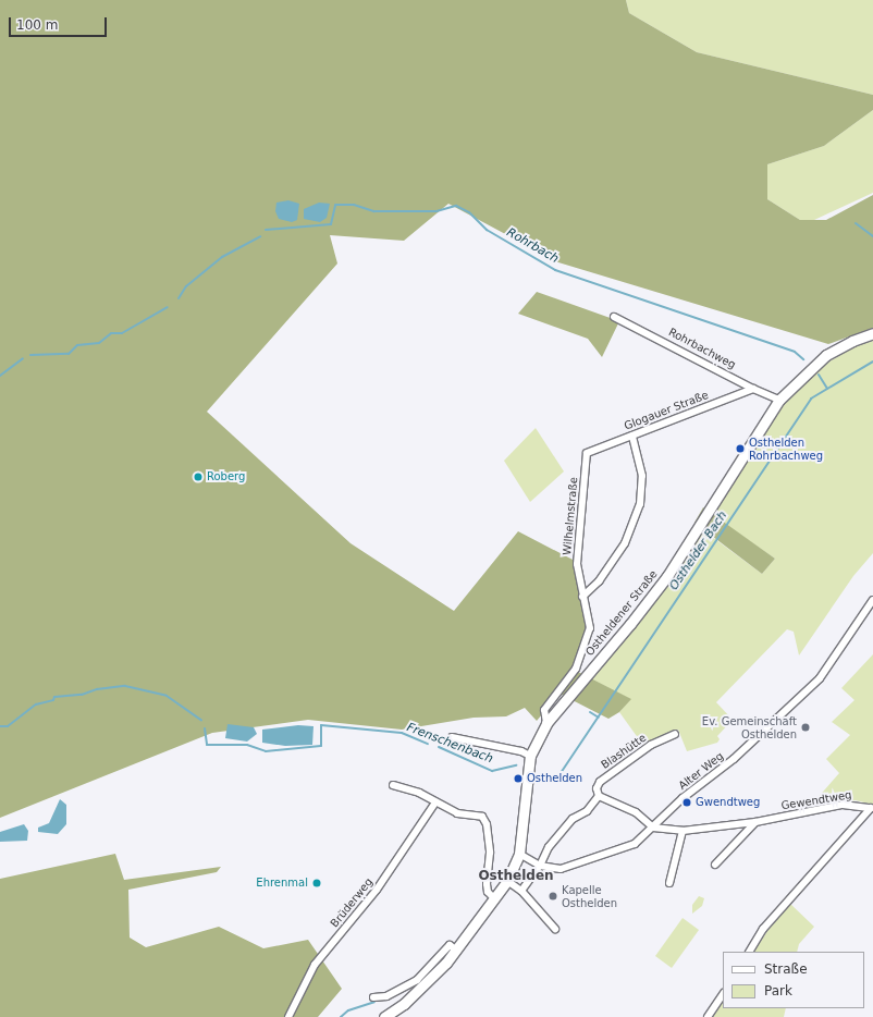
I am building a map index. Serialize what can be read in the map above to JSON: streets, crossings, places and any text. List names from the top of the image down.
{
  "streets": {
    "main road": ["Ostheldener Straße"],
    "street": [
      "Rohrbachweg",
      "Glogauer Straße",
      "Wilhelmstraße",
      "Blashütte",
      "Alter Weg",
      "Gewendtweg",
      "Brüderweg"
    ]
  },
  "crossings": [
    ["Rohrbachweg", "Glogauer Straße"],
    ["Rohrbachweg", "Ostheldener Straße"],
    ["Glogauer Straße", "Wilhelmstraße"],
    ["Wilhelmstraße", "Ostheldener Straße"],
    ["Ostheldener Straße", "Alter Weg"],
    ["Blashütte", "Alter Weg"],
    ["Alter Weg", "Gewendtweg"]
  ],
  "districts": ["Osthelden"],
  "water": ["Rohrbach", "Osthelder Bach", "Frenschenbach"],
  "places": [
    "Osthelden Rohrbachweg",
    "Roberg",
    "Ev. Gemeinschaft Osthelden",
    "Osthelden",
    "Gwendtweg",
    "Ehrenmal",
    "Kapelle Osthelden"
  ],
  "legend": ["Straße", "Park"],
  "scale_bar": "100 m"
}
